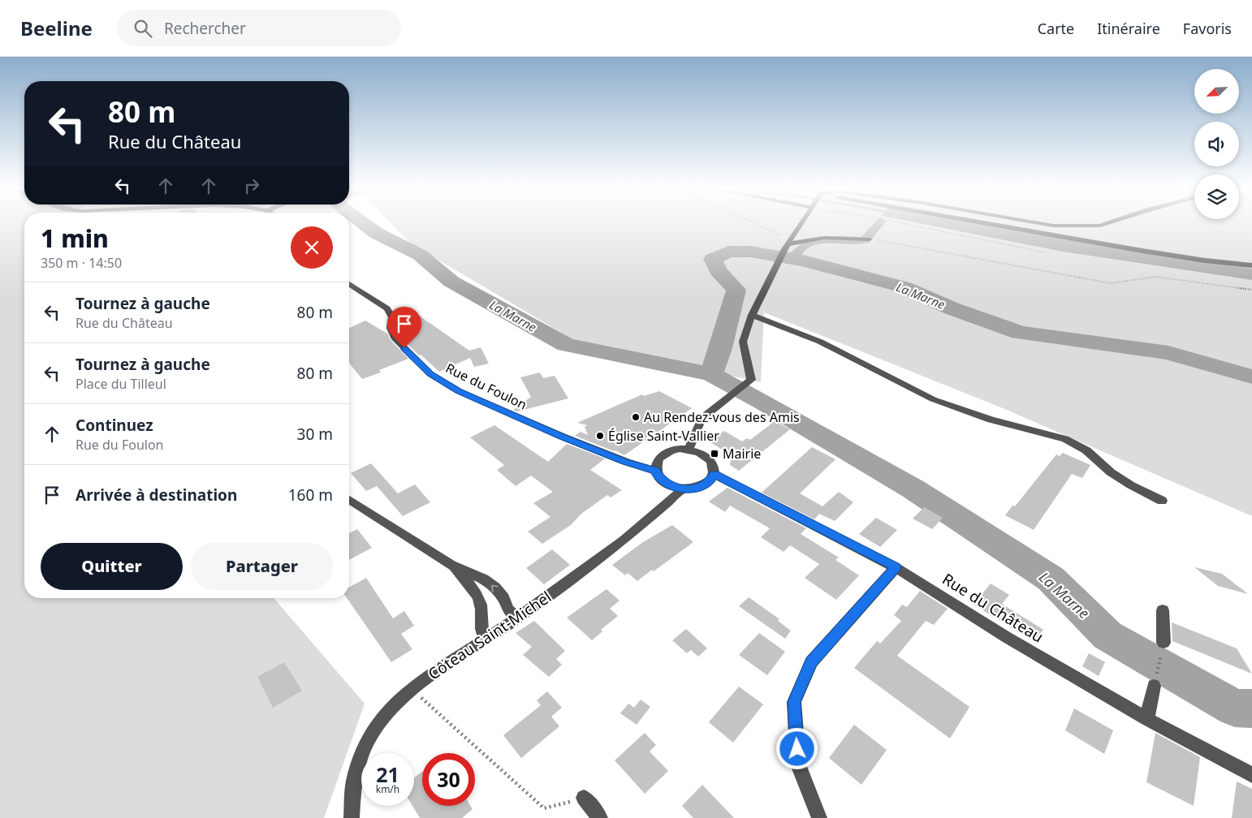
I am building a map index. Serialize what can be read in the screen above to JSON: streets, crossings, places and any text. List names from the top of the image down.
{
  "streets": {
    "street": ["Rue du Foulon", "Rue du Château", "Côteau Saint-Michel"]
  },
  "crossings": [
    ["Rue du Foulon", "Rue du Château"],
    ["Rue du Foulon", "Côteau Saint-Michel"],
    ["Rue du Château", "Côteau Saint-Michel"]
  ],
  "water": ["La Marne"],
  "places": {
    "other": ["Au Rendez-vous des Amis", "Église Saint-Vallier"],
    "transit": ["Mairie"]
  },
  "north": "bottom left",
  "page": {
    "header": "Beeline",
    "search": "Rechercher",
    "nav": ["Carte", "Itinéraire", "Favoris"],
    "turn": ["80 m", "Rue du Château"],
    "heading": ["1 min", "350 m · 14:50"],
    "list": [
      {
        "name": "Tournez à gauche",
        "note": "Rue du Château",
        "value": "80 m"
      },
      {
        "name": "Tournez à gauche",
        "note": "Place du Tilleul",
        "value": "80 m"
      },
      {
        "name": "Continuez",
        "note": "Rue du Foulon",
        "value": "30 m"
      },
      {
        "name": "Arrivée à destination",
        "value": "160 m"
      }
    ],
    "buttons": ["Quitter", "Partager"],
    "speed": "21 km/h",
    "limit": "30"
  }
}
